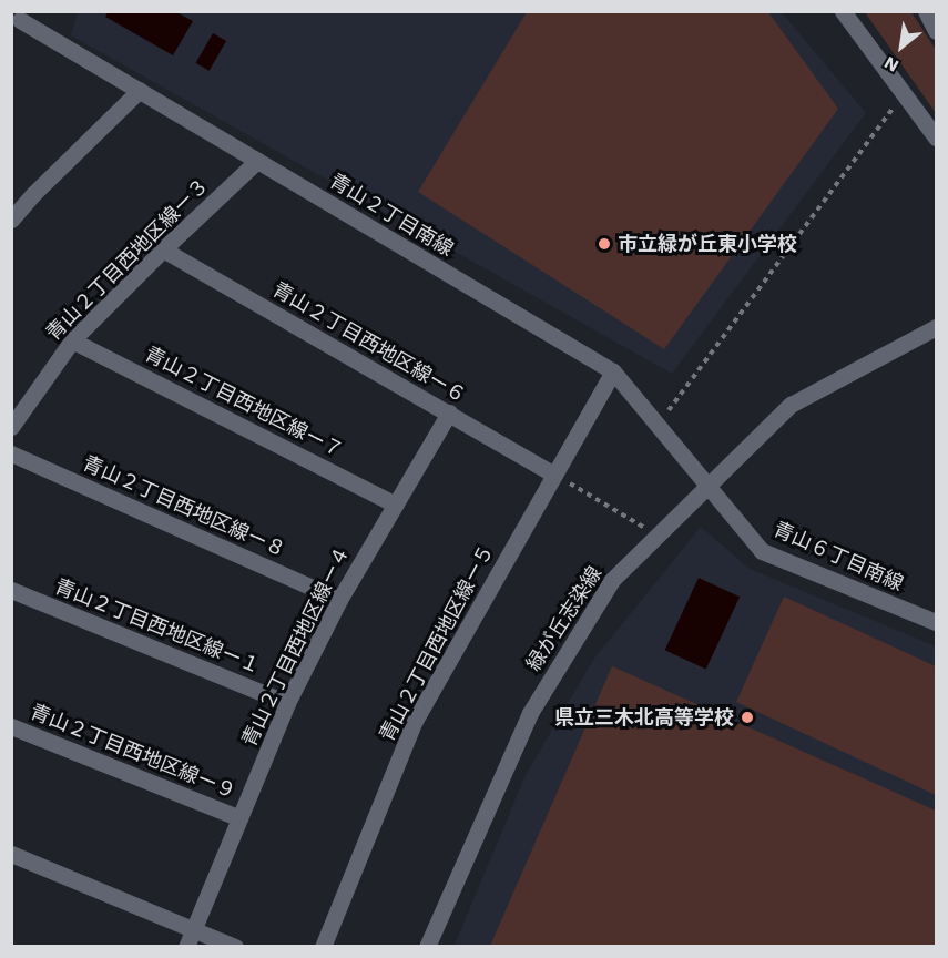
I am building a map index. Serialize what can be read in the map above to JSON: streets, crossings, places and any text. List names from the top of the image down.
{
  "streets": {
    "street": [
      "青山２丁目南線",
      "青山２丁目西地区線ー３",
      "青山２丁目西地区線ー６",
      "青山２丁目西地区線ー７",
      "青山２丁目西地区線ー８",
      "青山６丁目南線",
      "緑が丘志染線",
      "青山２丁目西地区線ー１",
      "青山２丁目西地区線ー５",
      "青山２丁目西地区線ー４",
      "青山２丁目西地区線ー９"
    ]
  },
  "crossings": [
    ["青山２丁目南線", "青山２丁目西地区線ー３"],
    ["青山２丁目南線", "青山６丁目南線"],
    ["青山２丁目南線", "緑が丘志染線"],
    ["青山２丁目南線", "青山２丁目西地区線ー５"],
    ["青山２丁目西地区線ー３", "青山２丁目西地区線ー６"],
    ["青山２丁目西地区線ー３", "青山２丁目西地区線ー７"],
    ["青山２丁目西地区線ー６", "青山２丁目西地区線ー５"],
    ["青山２丁目西地区線ー６", "青山２丁目西地区線ー４"],
    ["青山２丁目西地区線ー７", "青山２丁目西地区線ー４"],
    ["青山２丁目西地区線ー８", "青山２丁目西地区線ー４"],
    ["青山６丁目南線", "緑が丘志染線"],
    ["青山２丁目西地区線ー１", "青山２丁目西地区線ー４"],
    ["青山２丁目西地区線ー４", "青山２丁目西地区線ー９"]
  ],
  "places": ["市立緑が丘東小学校", "県立三木北高等学校"],
  "north": "bottom left"
}
